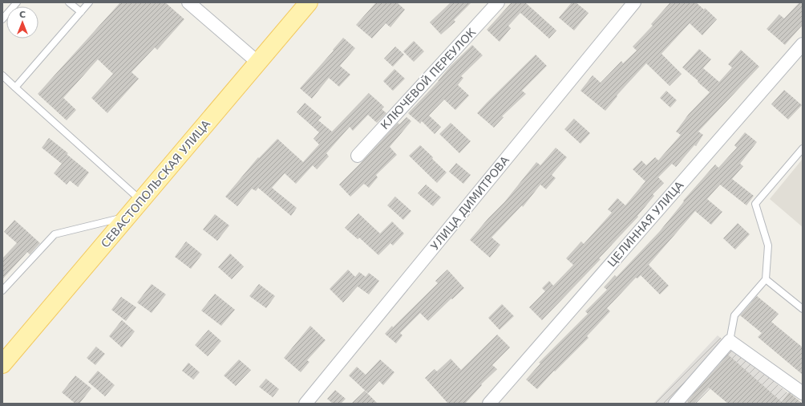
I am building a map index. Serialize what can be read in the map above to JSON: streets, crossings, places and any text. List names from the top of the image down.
{
  "streets": {
    "main road": ["СЕВАСТОПОЛЬСКАЯ УЛИЦА"],
    "street": ["КЛЮЧЕВОЙ ПЕРЕУЛОК", "УЛИЦА ДИМИТРОВА", "ЦЕЛИННАЯ УЛИЦА"]
  },
  "north": "top"
}
